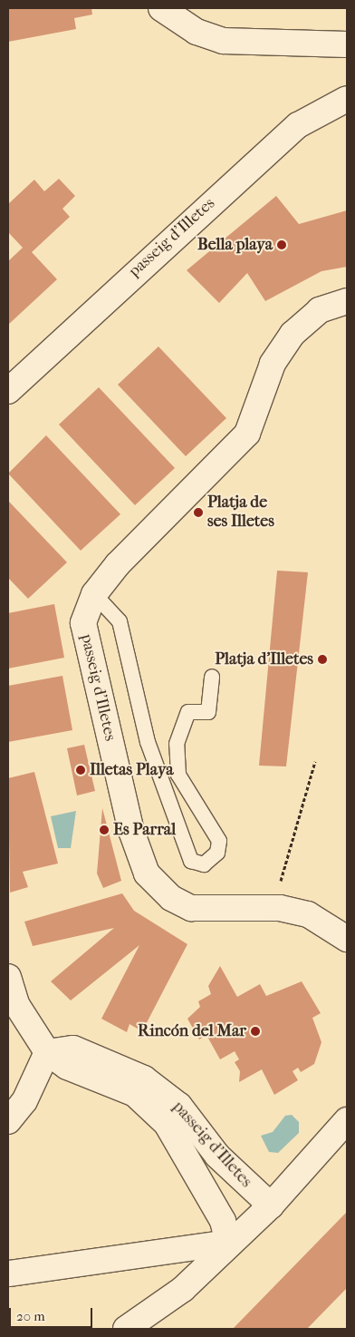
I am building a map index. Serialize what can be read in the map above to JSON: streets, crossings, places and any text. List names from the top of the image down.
{
  "streets": {
    "street": ["passeig d'Illetes"]
  },
  "places": [
    "Bella playa",
    "Platja de ses Illetes",
    "Platja d'Illetes",
    "Illetas Playa",
    "Es Parral",
    "Rincón del Mar"
  ],
  "scale_bar": "20 m"
}
